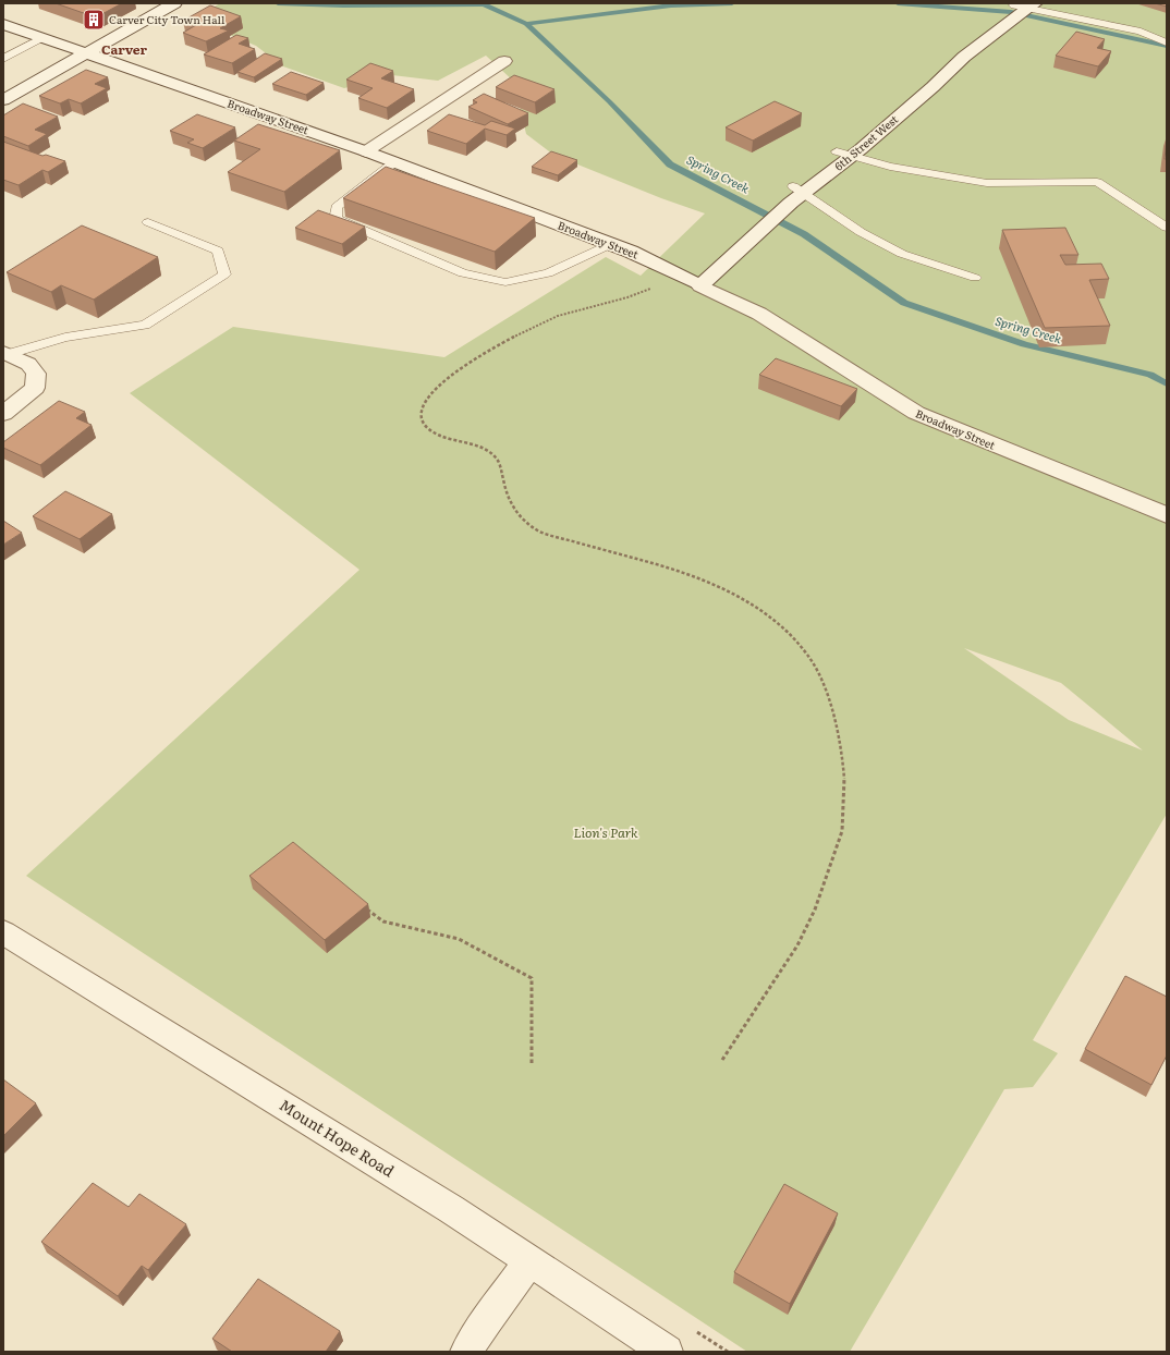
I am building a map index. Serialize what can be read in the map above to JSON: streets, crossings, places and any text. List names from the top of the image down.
{
  "streets": {
    "street": ["Broadway Street", "6th Street West", "Mount Hope Road"]
  },
  "crossings": [
    ["Broadway Street", "6th Street West"]
  ],
  "districts": ["Carver"],
  "water": ["Spring Creek"],
  "parks": ["Lion's Park"],
  "places": {
    "building": ["Carver City Town Hall"]
  }
}
